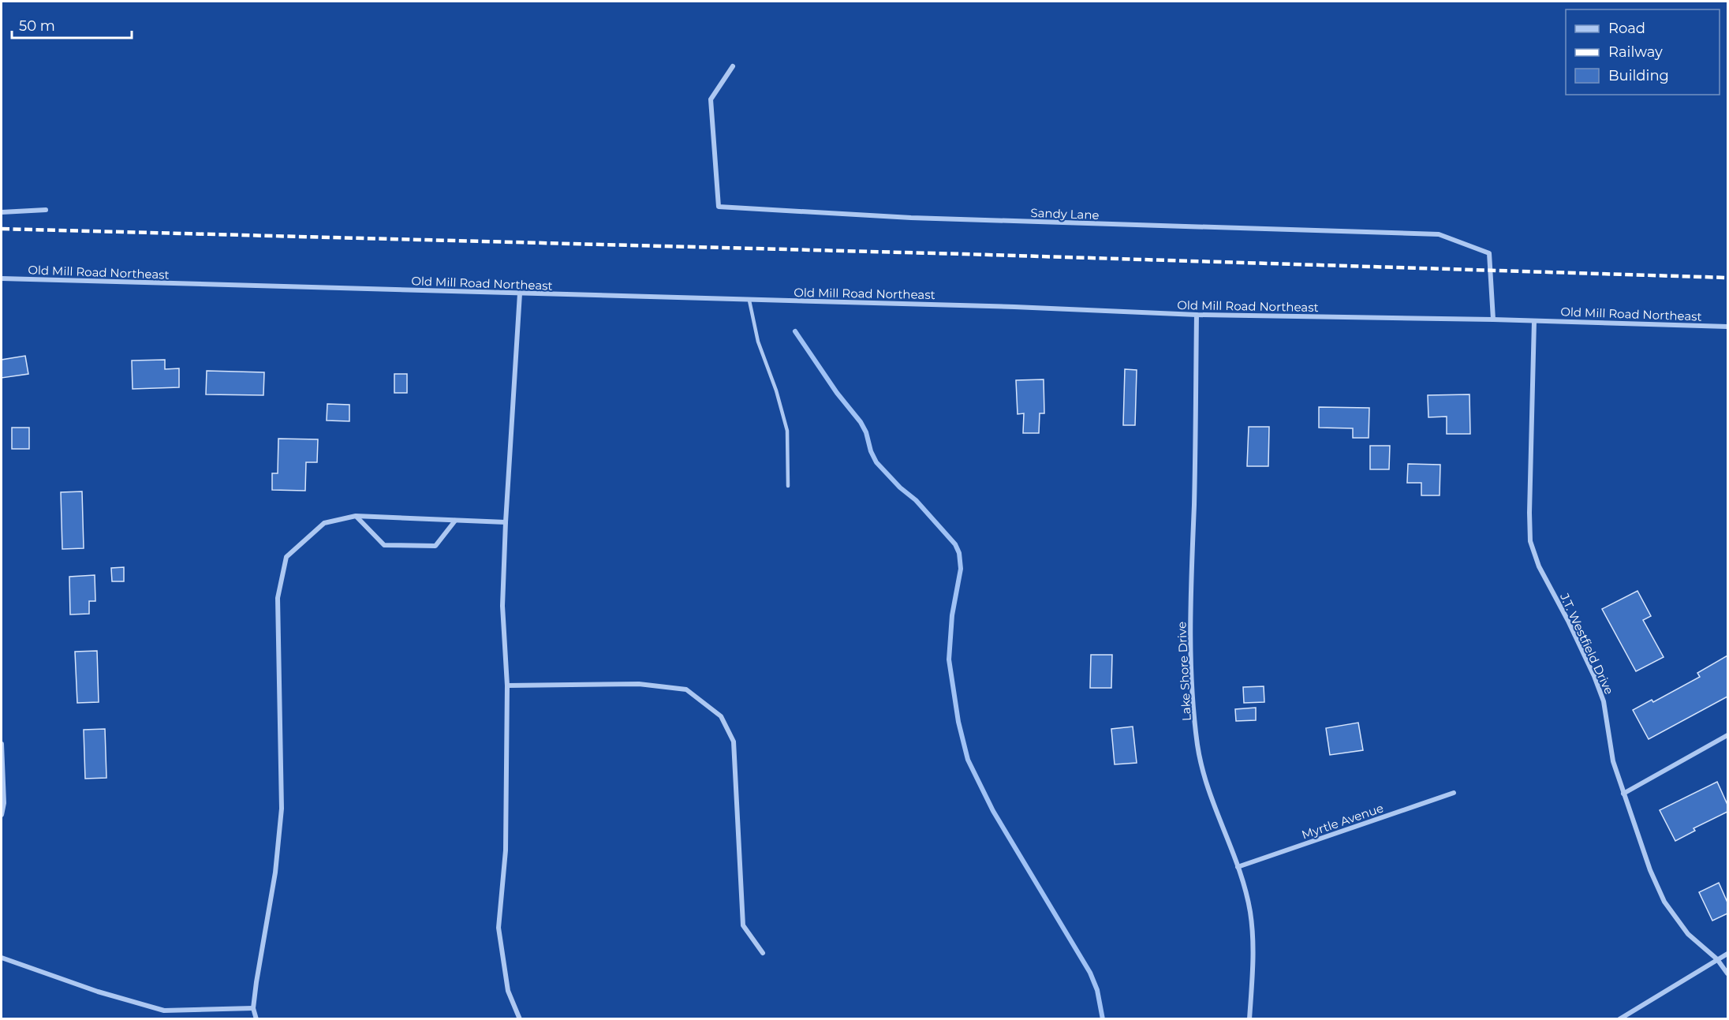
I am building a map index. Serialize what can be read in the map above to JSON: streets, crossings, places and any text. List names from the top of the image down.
{
  "streets": {
    "street": [
      "Sandy Lane",
      "Old Mill Road Northeast",
      "J.T. Westfield Drive",
      "Lake Shore Drive",
      "Myrtle Avenue"
    ]
  },
  "crossings": [
    ["Sandy Lane", "Old Mill Road Northeast"],
    ["Old Mill Road Northeast", "J.T. Westfield Drive"],
    ["Old Mill Road Northeast", "Lake Shore Drive"],
    ["Lake Shore Drive", "Myrtle Avenue"]
  ],
  "legend": ["Road", "Railway", "Building"],
  "scale_bar": "50 m"
}
